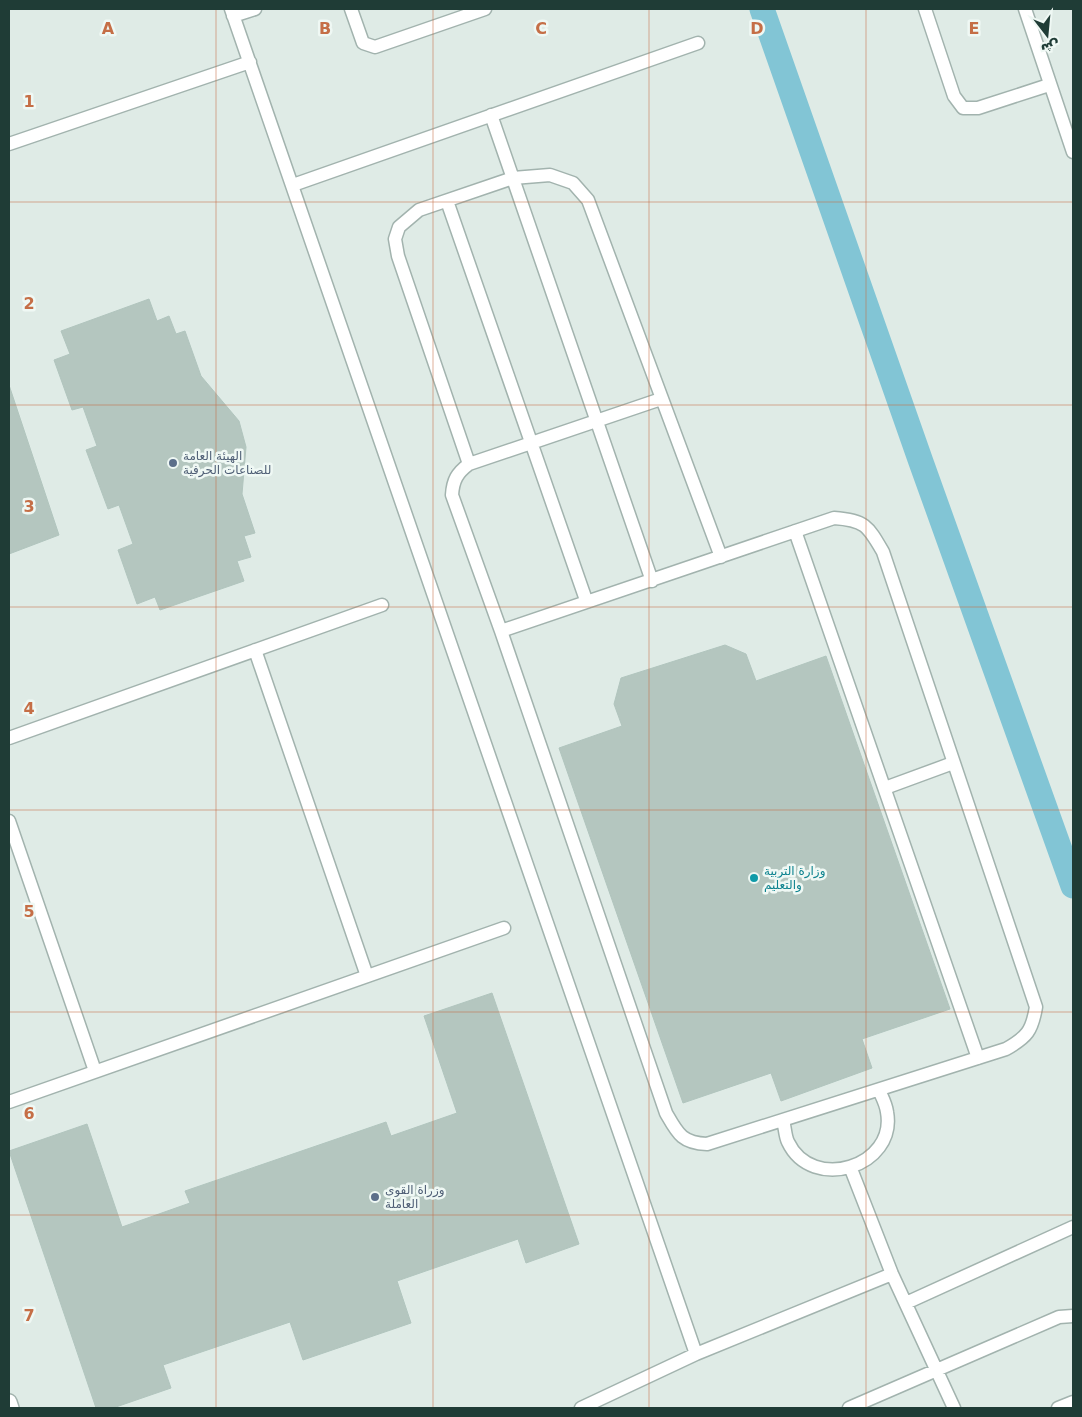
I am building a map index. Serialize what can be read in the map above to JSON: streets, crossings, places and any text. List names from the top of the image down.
{
  "places": ["الهيئة العامة للصناعات الحرفية", "وزارة التربية والتعليم", "وزراة القوى العاملة"],
  "north": "bottom",
  "grid": {
    "columns": [
      "A",
      "B",
      "C",
      "D",
      "E"
    ],
    "rows": [
      "1",
      "2",
      "3",
      "4",
      "5",
      "6",
      "7"
    ]
  }
}
